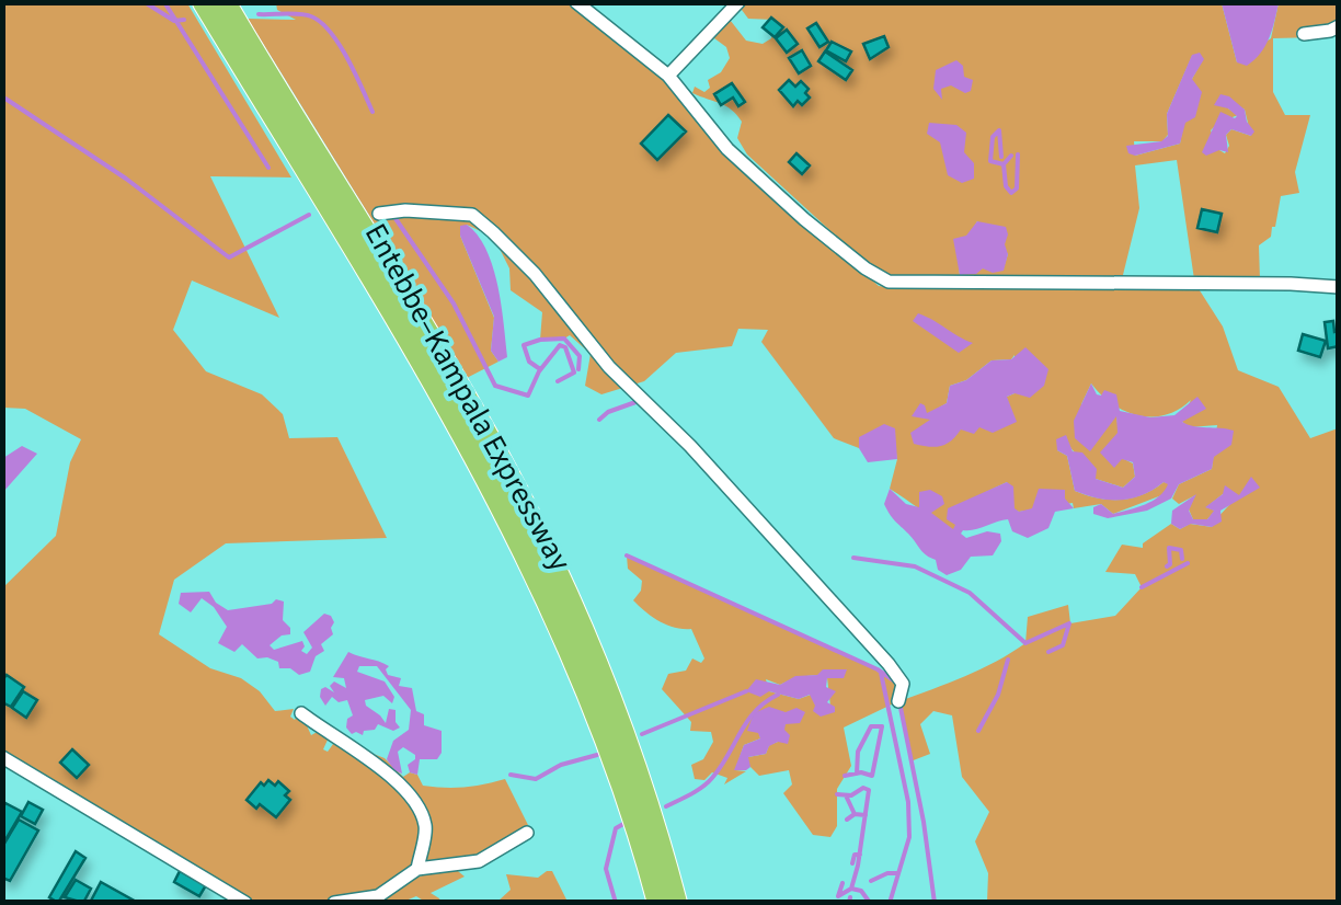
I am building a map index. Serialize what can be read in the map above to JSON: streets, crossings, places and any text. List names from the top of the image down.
{
  "streets": {
    "highway": ["Entebbe–Kampala Expressway"]
  }
}
